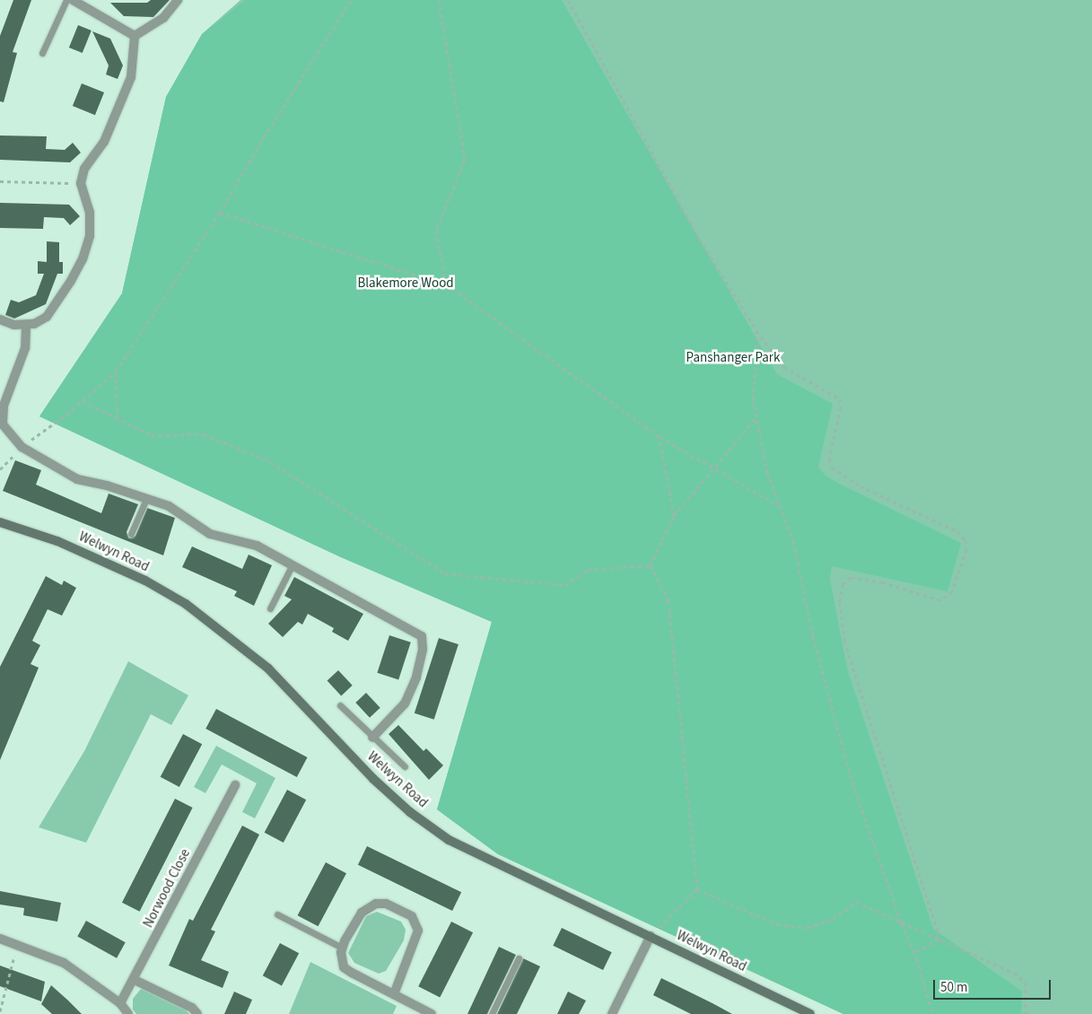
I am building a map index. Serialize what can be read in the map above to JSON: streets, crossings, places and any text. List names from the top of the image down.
{
  "streets": {
    "main road": ["Welwyn Road"],
    "street": ["Norwood Close"]
  },
  "parks": ["Blakemore Wood", "Panshanger Park"],
  "scale_bar": "50 m"
}
